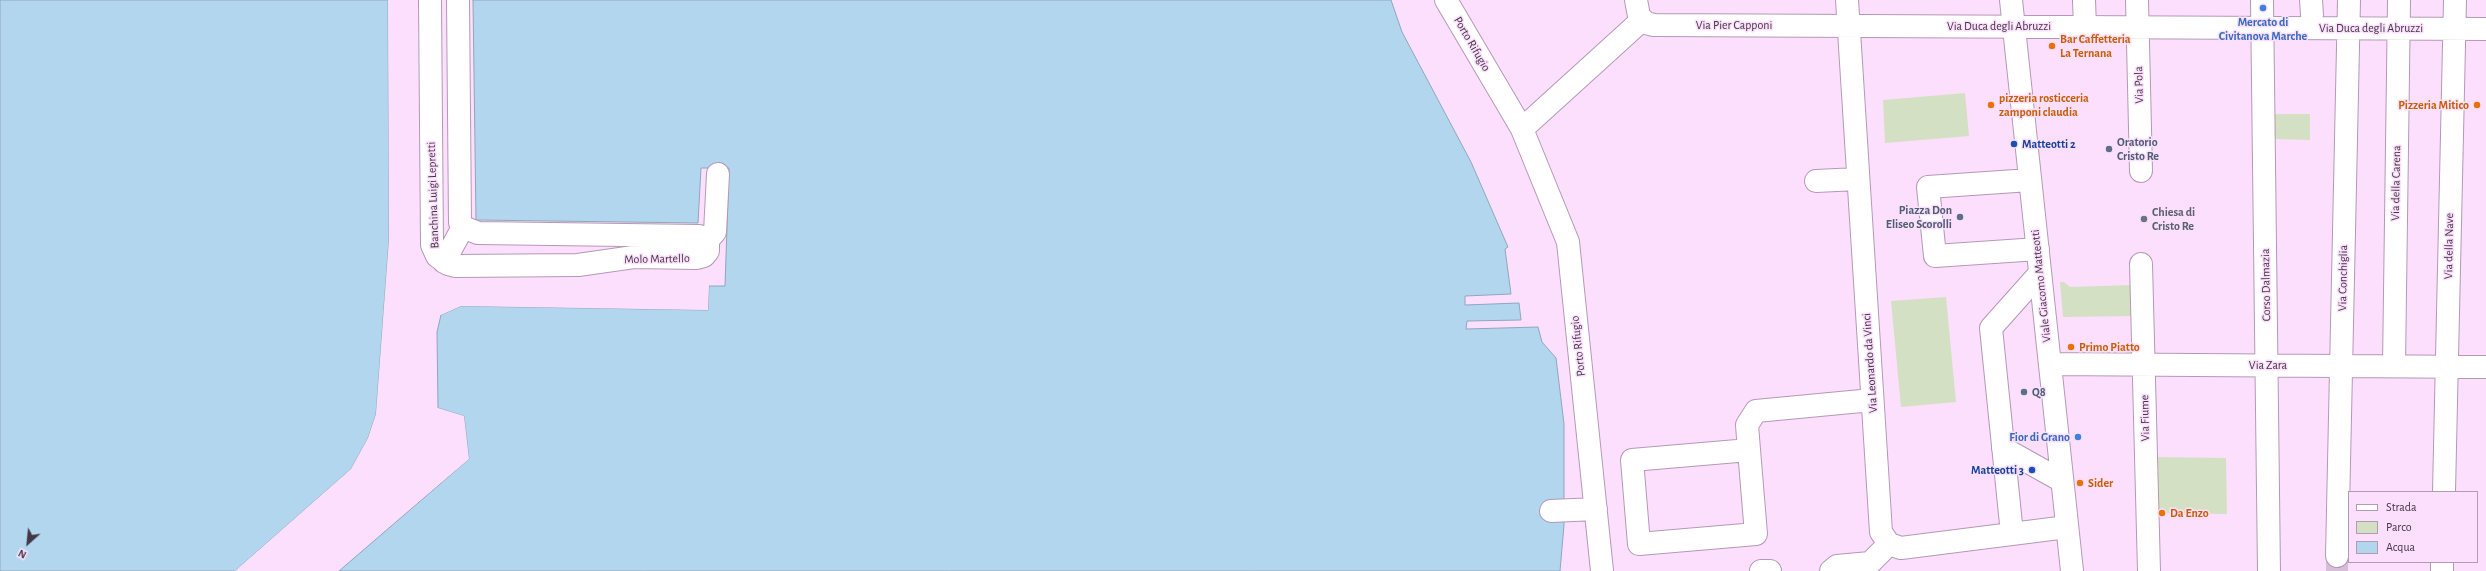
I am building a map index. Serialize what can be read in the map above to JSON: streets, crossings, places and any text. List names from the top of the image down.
{
  "streets": {
    "street": [
      "Via Pier Capponi",
      "Via Duca degli Abruzzi",
      "Porto Rifugio",
      "Via Pola",
      "Via della Carena",
      "Banchina Luigi Lepretti",
      "Via della Nave",
      "Molo Martello",
      "Via Conchiglia",
      "Corso Dalmazia",
      "Viale Giacomo Matteotti",
      "Via Leonardo da Vinci",
      "Via Zara",
      "Via Fiume"
    ]
  },
  "crossings": [
    ["Via Pier Capponi", "Via Duca degli Abruzzi"],
    ["Via Pier Capponi", "Via Leonardo da Vinci"],
    ["Via Duca degli Abruzzi", "Via Pola"],
    ["Via Duca degli Abruzzi", "Via della Carena"],
    ["Via Duca degli Abruzzi", "Via della Nave"],
    ["Via Duca degli Abruzzi", "Via Conchiglia"],
    ["Via Duca degli Abruzzi", "Corso Dalmazia"],
    ["Via Duca degli Abruzzi", "Viale Giacomo Matteotti"],
    ["Via Duca degli Abruzzi", "Via Leonardo da Vinci"],
    ["Via della Carena", "Via Zara"],
    ["Banchina Luigi Lepretti", "Molo Martello"],
    ["Via della Nave", "Via Zara"],
    ["Via Conchiglia", "Via Zara"],
    ["Corso Dalmazia", "Via Zara"],
    ["Viale Giacomo Matteotti", "Via Zara"],
    ["Via Zara", "Via Fiume"]
  ],
  "places": [
    "Mercato di Civitanova Marche",
    "Bar Caffetteria La Ternana",
    "pizzeria rosticceria zamponi claudia",
    "Pizzeria Mitico",
    "Matteotti 2",
    "Oratorio Cristo Re",
    "Piazza Don Eliseo Scorolli",
    "Chiesa di Cristo Re",
    "Primo Piatto",
    "Q8",
    "Fior di Grano",
    "Matteotti 3",
    "Sider",
    "Da Enzo"
  ],
  "legend": ["Strada", "Parco", "Acqua"],
  "north": "bottom left"
}
